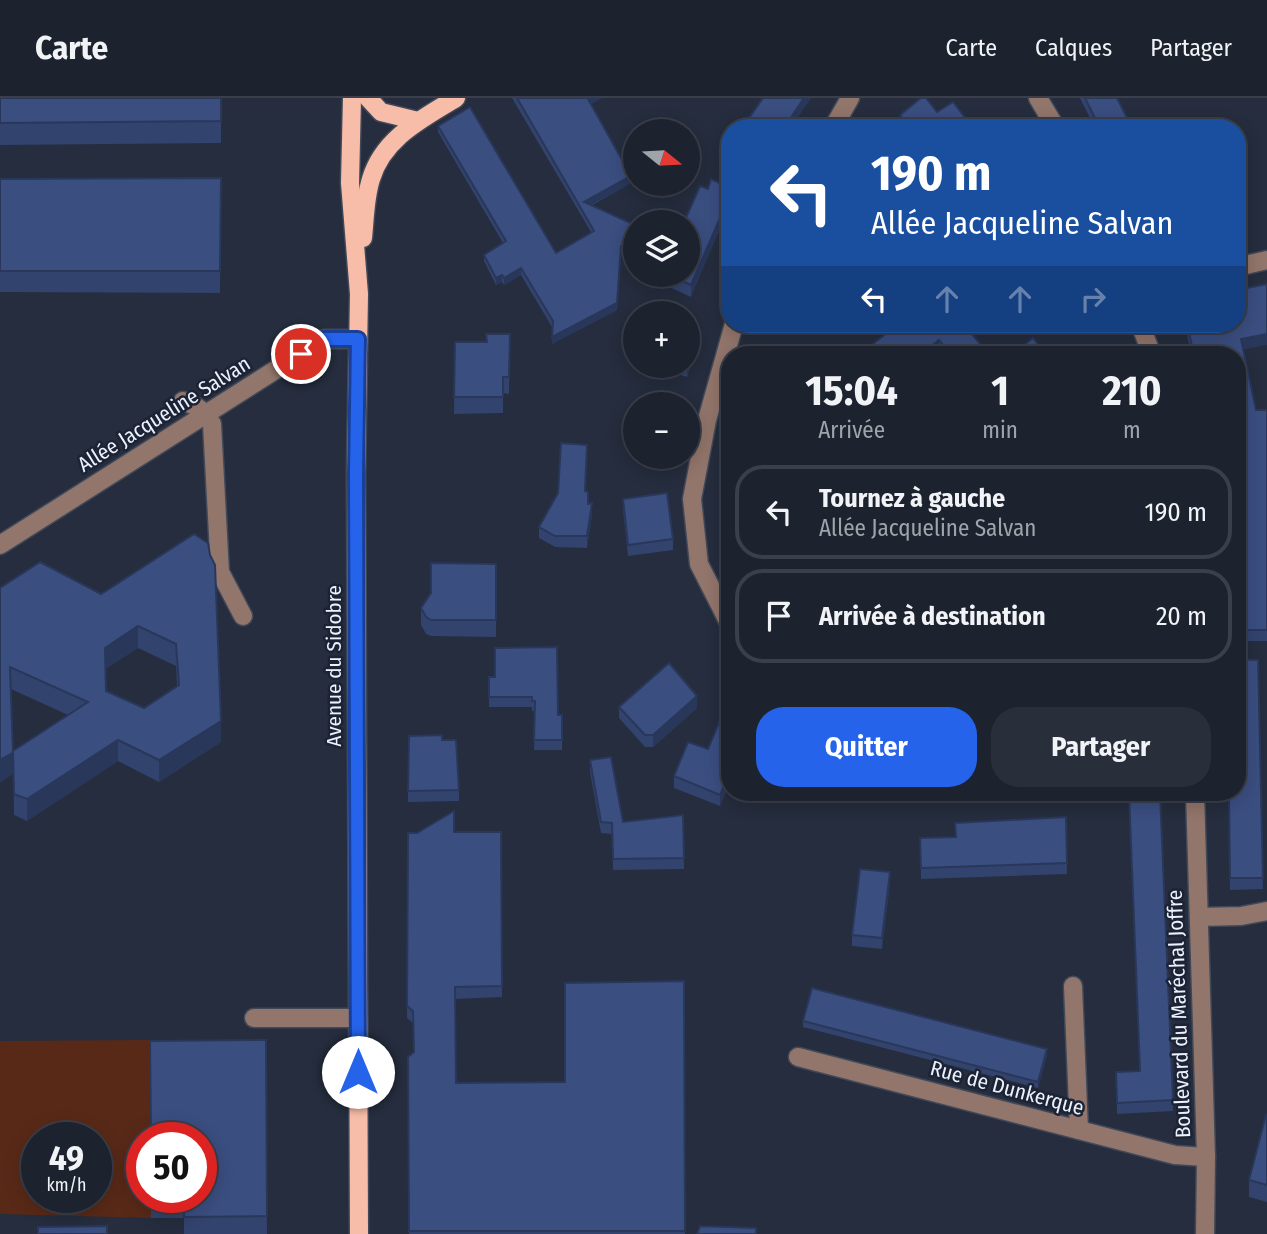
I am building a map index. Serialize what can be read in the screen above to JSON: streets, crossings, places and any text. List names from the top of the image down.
{
  "streets": {
    "main road": ["Avenue du Sidobre"],
    "street": ["Allée Jacqueline Salvan", "Boulevard du Maréchal Joffre", "Rue de Dunkerque"]
  },
  "crossings": [
    ["Allée Jacqueline Salvan", "Avenue du Sidobre"],
    ["Boulevard du Maréchal Joffre", "Rue de Dunkerque"]
  ],
  "north": "right",
  "page": {
    "header": "Carte",
    "nav": ["Carte", "Calques", "Partager"],
    "map_buttons": ["+", "−"],
    "turn": ["190 m", "Allée Jacqueline Salvan"],
    "eta": [
      "15:04",
      "Arrivée",
      "1",
      "min",
      "210",
      "m"
    ],
    "list": [
      {
        "name": "Tournez à gauche",
        "note": "Allée Jacqueline Salvan",
        "value": "190 m"
      },
      {
        "name": "Arrivée à destination",
        "value": "20 m"
      }
    ],
    "buttons": ["Quitter", "Partager"],
    "speed": "49 km/h",
    "limit": "50"
  }
}
